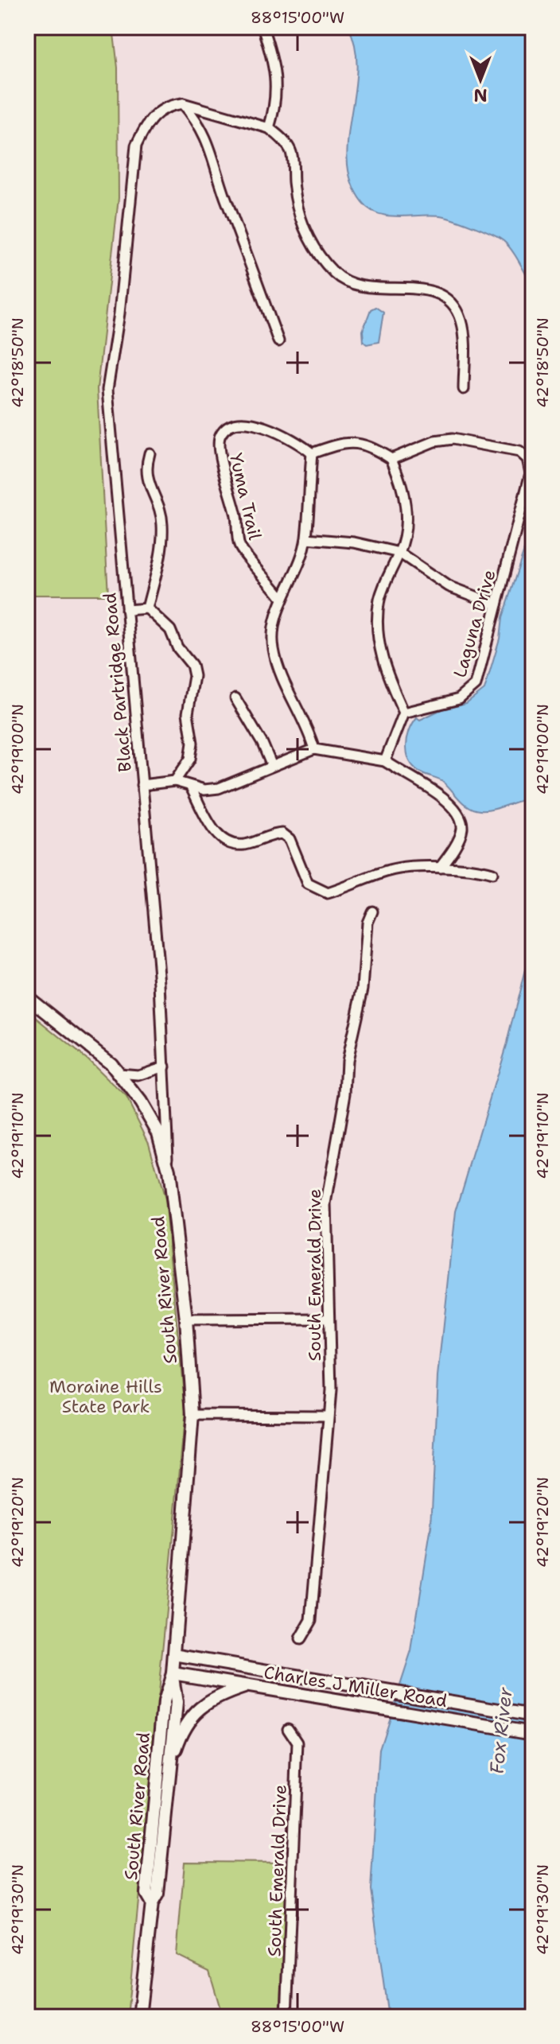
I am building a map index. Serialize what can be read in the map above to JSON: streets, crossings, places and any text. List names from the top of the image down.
{
  "streets": {
    "street": [
      "Yuma Trail",
      "Laguna Drive",
      "Black Partridge Road",
      "South Emerald Drive",
      "South River Road",
      "Charles J Miller Road"
    ]
  },
  "crossings": [
    ["Black Partridge Road", "South River Road"],
    ["South River Road", "Charles J Miller Road"]
  ],
  "water": ["Fox River"],
  "parks": ["Moraine Hills State Park"],
  "north": "bottom",
  "coordinates": [
    "88°15'00\"W",
    "42°18'50\"N",
    "42°19'00\"N",
    "42°19'10\"N",
    "42°19'20\"N",
    "42°19'30\"N"
  ]
}
